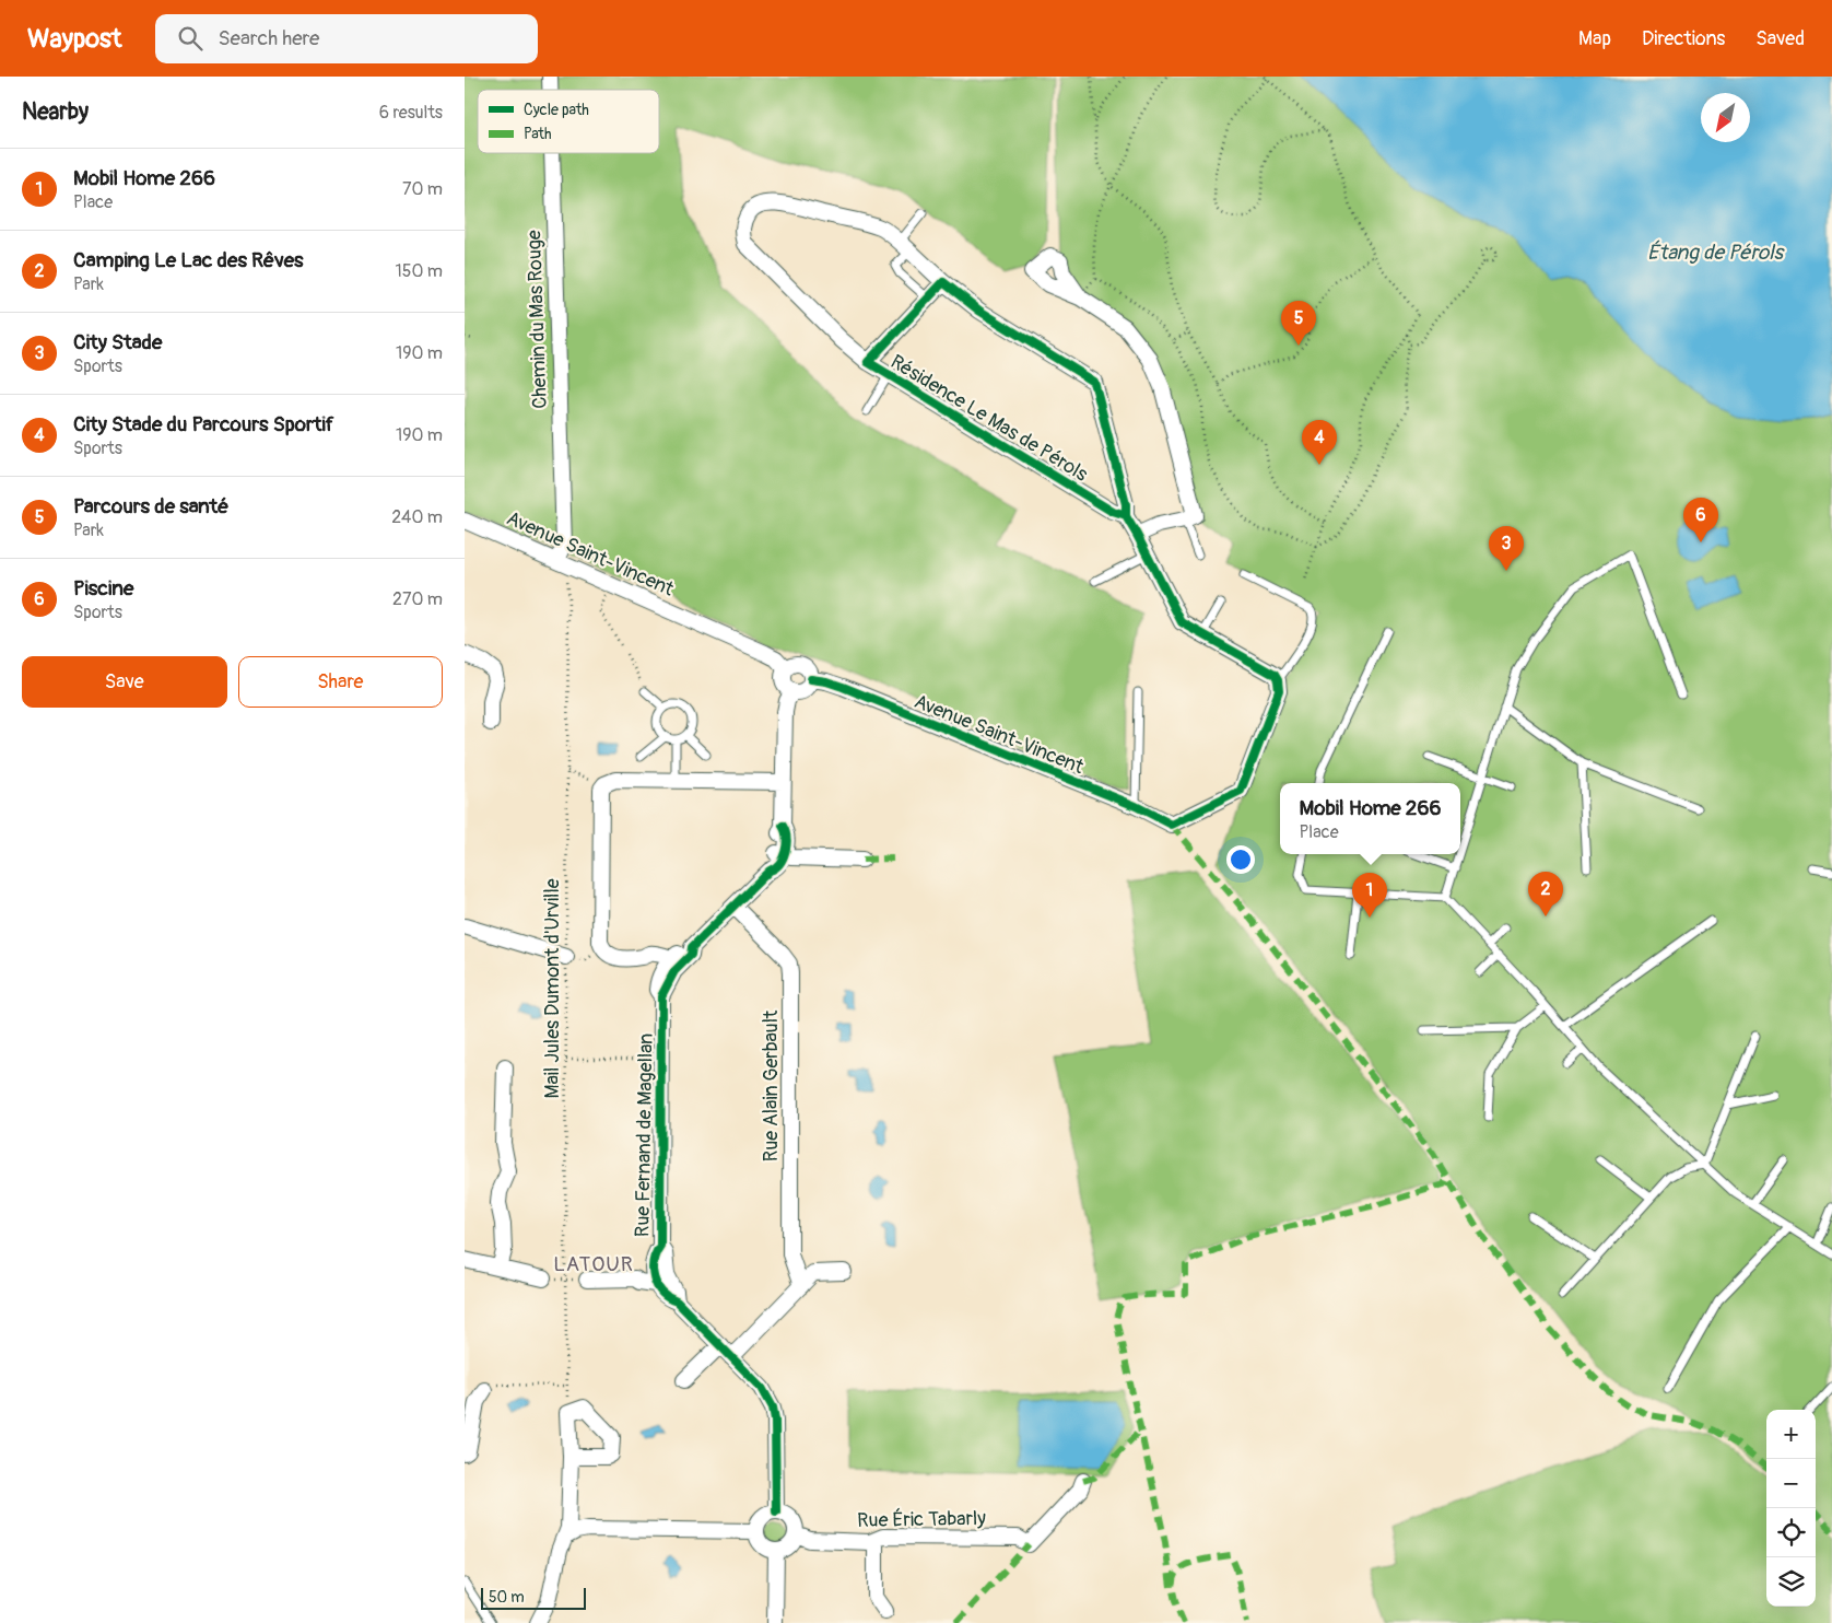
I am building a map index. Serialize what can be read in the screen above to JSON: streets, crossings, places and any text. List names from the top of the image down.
{
  "streets": {
    "street": [
      "Chemin du Mas Rouge",
      "Résidence Le Mas de Pérols",
      "Avenue Saint-Vincent",
      "Rue Alain Gerbault",
      "Rue Fernand de Magellan",
      "Rue Éric Tabarly"
    ],
    "path": ["Mail Jules Dumont d'Urville"]
  },
  "crossings": [
    ["Chemin du Mas Rouge", "Avenue Saint-Vincent"],
    ["Chemin du Mas Rouge", "Mail Jules Dumont d'Urville"],
    ["Résidence Le Mas de Pérols", "Avenue Saint-Vincent"],
    ["Avenue Saint-Vincent", "Mail Jules Dumont d'Urville"],
    ["Rue Fernand de Magellan", "Rue Éric Tabarly"]
  ],
  "districts": ["LATOUR"],
  "water": ["Étang de Pérols"],
  "legend": ["Cycle path", "Path"],
  "scale_bar": "50 m",
  "north": "bottom left",
  "page": {
    "header": "Waypost",
    "search": "Search here",
    "nav": ["Map", "Directions", "Saved"],
    "heading": ["Nearby", "6 results"],
    "list": [
      {
        "mark": "1",
        "name": "Mobil Home 266",
        "note": "Place",
        "value": "70 m"
      },
      {
        "mark": "2",
        "name": "Camping Le Lac des Rêves",
        "note": "Park",
        "value": "150 m"
      },
      {
        "mark": "3",
        "name": "City Stade",
        "note": "Sports",
        "value": "190 m"
      },
      {
        "mark": "4",
        "name": "City Stade du Parcours Sportif",
        "note": "Sports",
        "value": "190 m"
      },
      {
        "mark": "5",
        "name": "Parcours de santé",
        "note": "Park",
        "value": "240 m"
      },
      {
        "mark": "6",
        "name": "Piscine",
        "note": "Sports",
        "value": "270 m"
      }
    ],
    "pins": [
      "5",
      "4",
      "6",
      "3",
      "2",
      "1"
    ],
    "buttons": ["Save", "Share"],
    "popup": ["Mobil Home 266", "Place"],
    "map_buttons": ["+", "−"],
    "scale": "50 m"
  }
}
